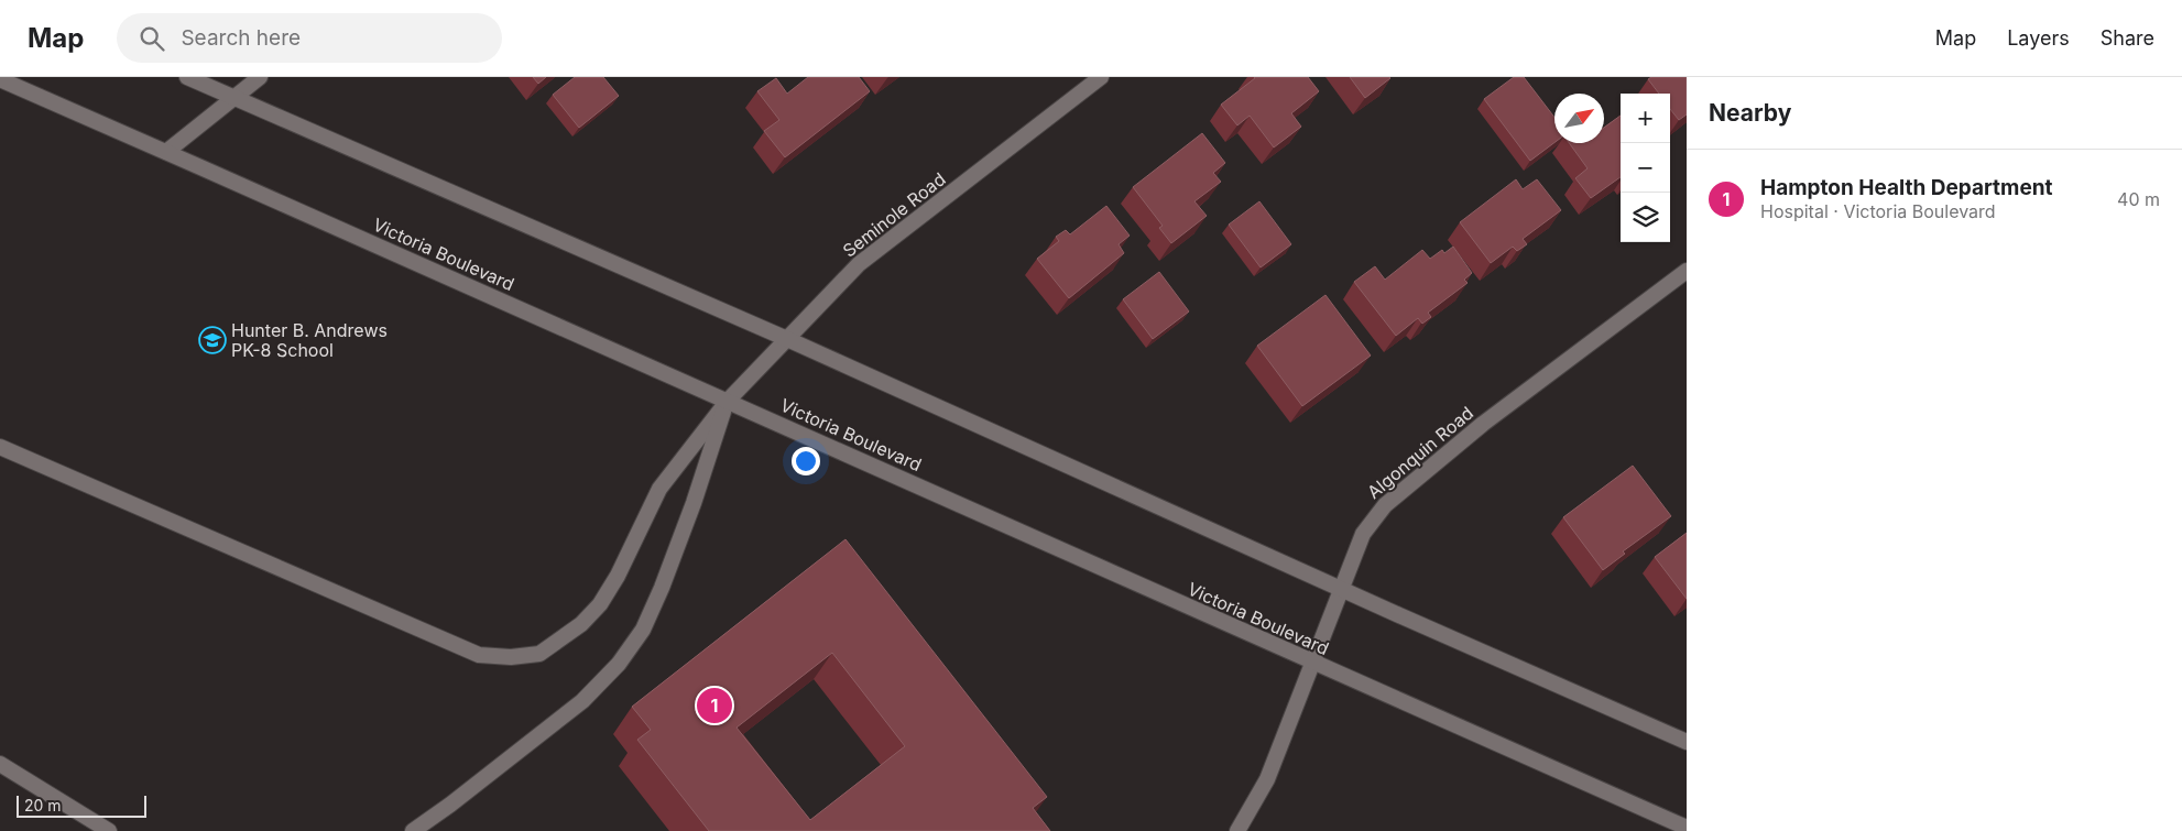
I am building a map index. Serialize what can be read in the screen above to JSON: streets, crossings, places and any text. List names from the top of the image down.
{
  "streets": {
    "main road": ["Seminole Road", "Victoria Boulevard", "Algonquin Road"]
  },
  "crossings": [
    ["Seminole Road", "Victoria Boulevard"],
    ["Victoria Boulevard", "Algonquin Road"]
  ],
  "places": {
    "school or university": ["Hunter B. Andrews PK-8 School"]
  },
  "scale_bar": "20 m",
  "north": "top right",
  "page": {
    "header": "Map",
    "search": "Search here",
    "nav": ["Map", "Layers", "Share"],
    "heading": "Nearby",
    "map_buttons": ["+", "−"],
    "list": [
      {
        "mark": "1",
        "name": "Hampton Health Department",
        "note": "Hospital · Victoria Boulevard",
        "value": "40 m"
      }
    ],
    "pins": "1",
    "scale": "20 m"
  }
}
